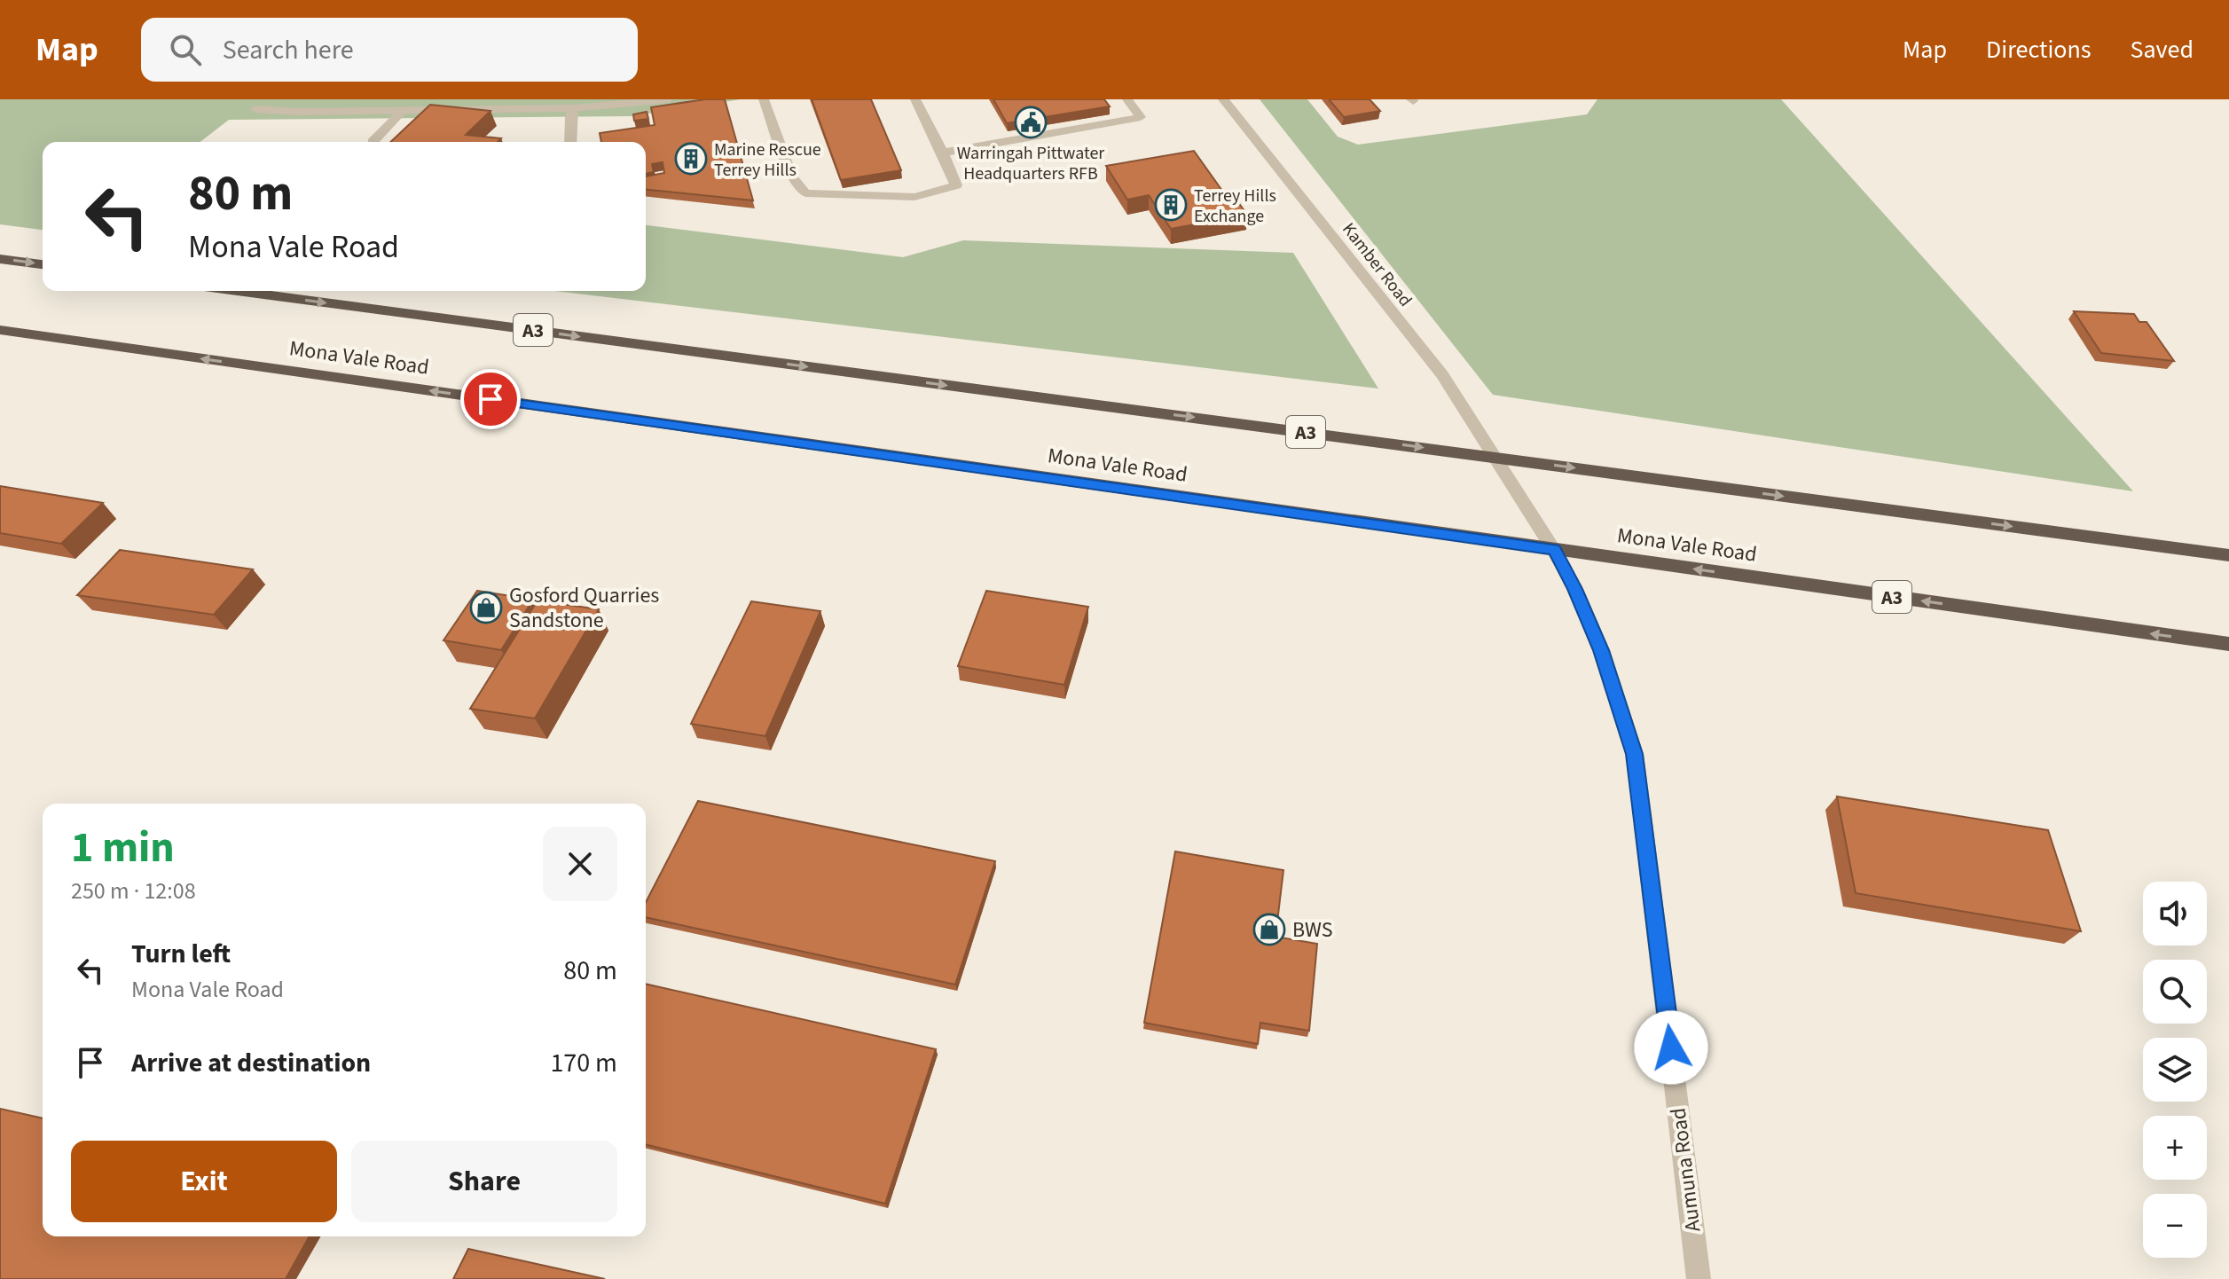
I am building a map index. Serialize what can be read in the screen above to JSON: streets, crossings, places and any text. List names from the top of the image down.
{
  "streets": {
    "highway": ["A3", "Mona Vale Road"],
    "street": ["Kamber Road", "Aumuna Road"]
  },
  "crossings": [
    ["Kamber Road", "A3"],
    ["Kamber Road", "Aumuna Road"],
    ["A3", "Aumuna Road"],
    ["Mona Vale Road", "Aumuna Road"]
  ],
  "places": {
    "public building": ["Warringah Pittwater Headquarters RFB"],
    "building": ["Marine Rescue Terrey Hills", "Terrey Hills Exchange"],
    "shop": ["Gosford Quarries Sandstone", "BWS"]
  },
  "page": {
    "header": "Map",
    "search": "Search here",
    "nav": ["Map", "Directions", "Saved"],
    "turn": ["80 m", "Mona Vale Road"],
    "heading": ["1 min", "250 m · 12:08"],
    "map_buttons": ["+", "−"],
    "list": [
      {
        "name": "Turn left",
        "note": "Mona Vale Road",
        "value": "80 m"
      },
      {
        "name": "Arrive at destination",
        "value": "170 m"
      }
    ],
    "buttons": ["Exit", "Share"]
  }
}
